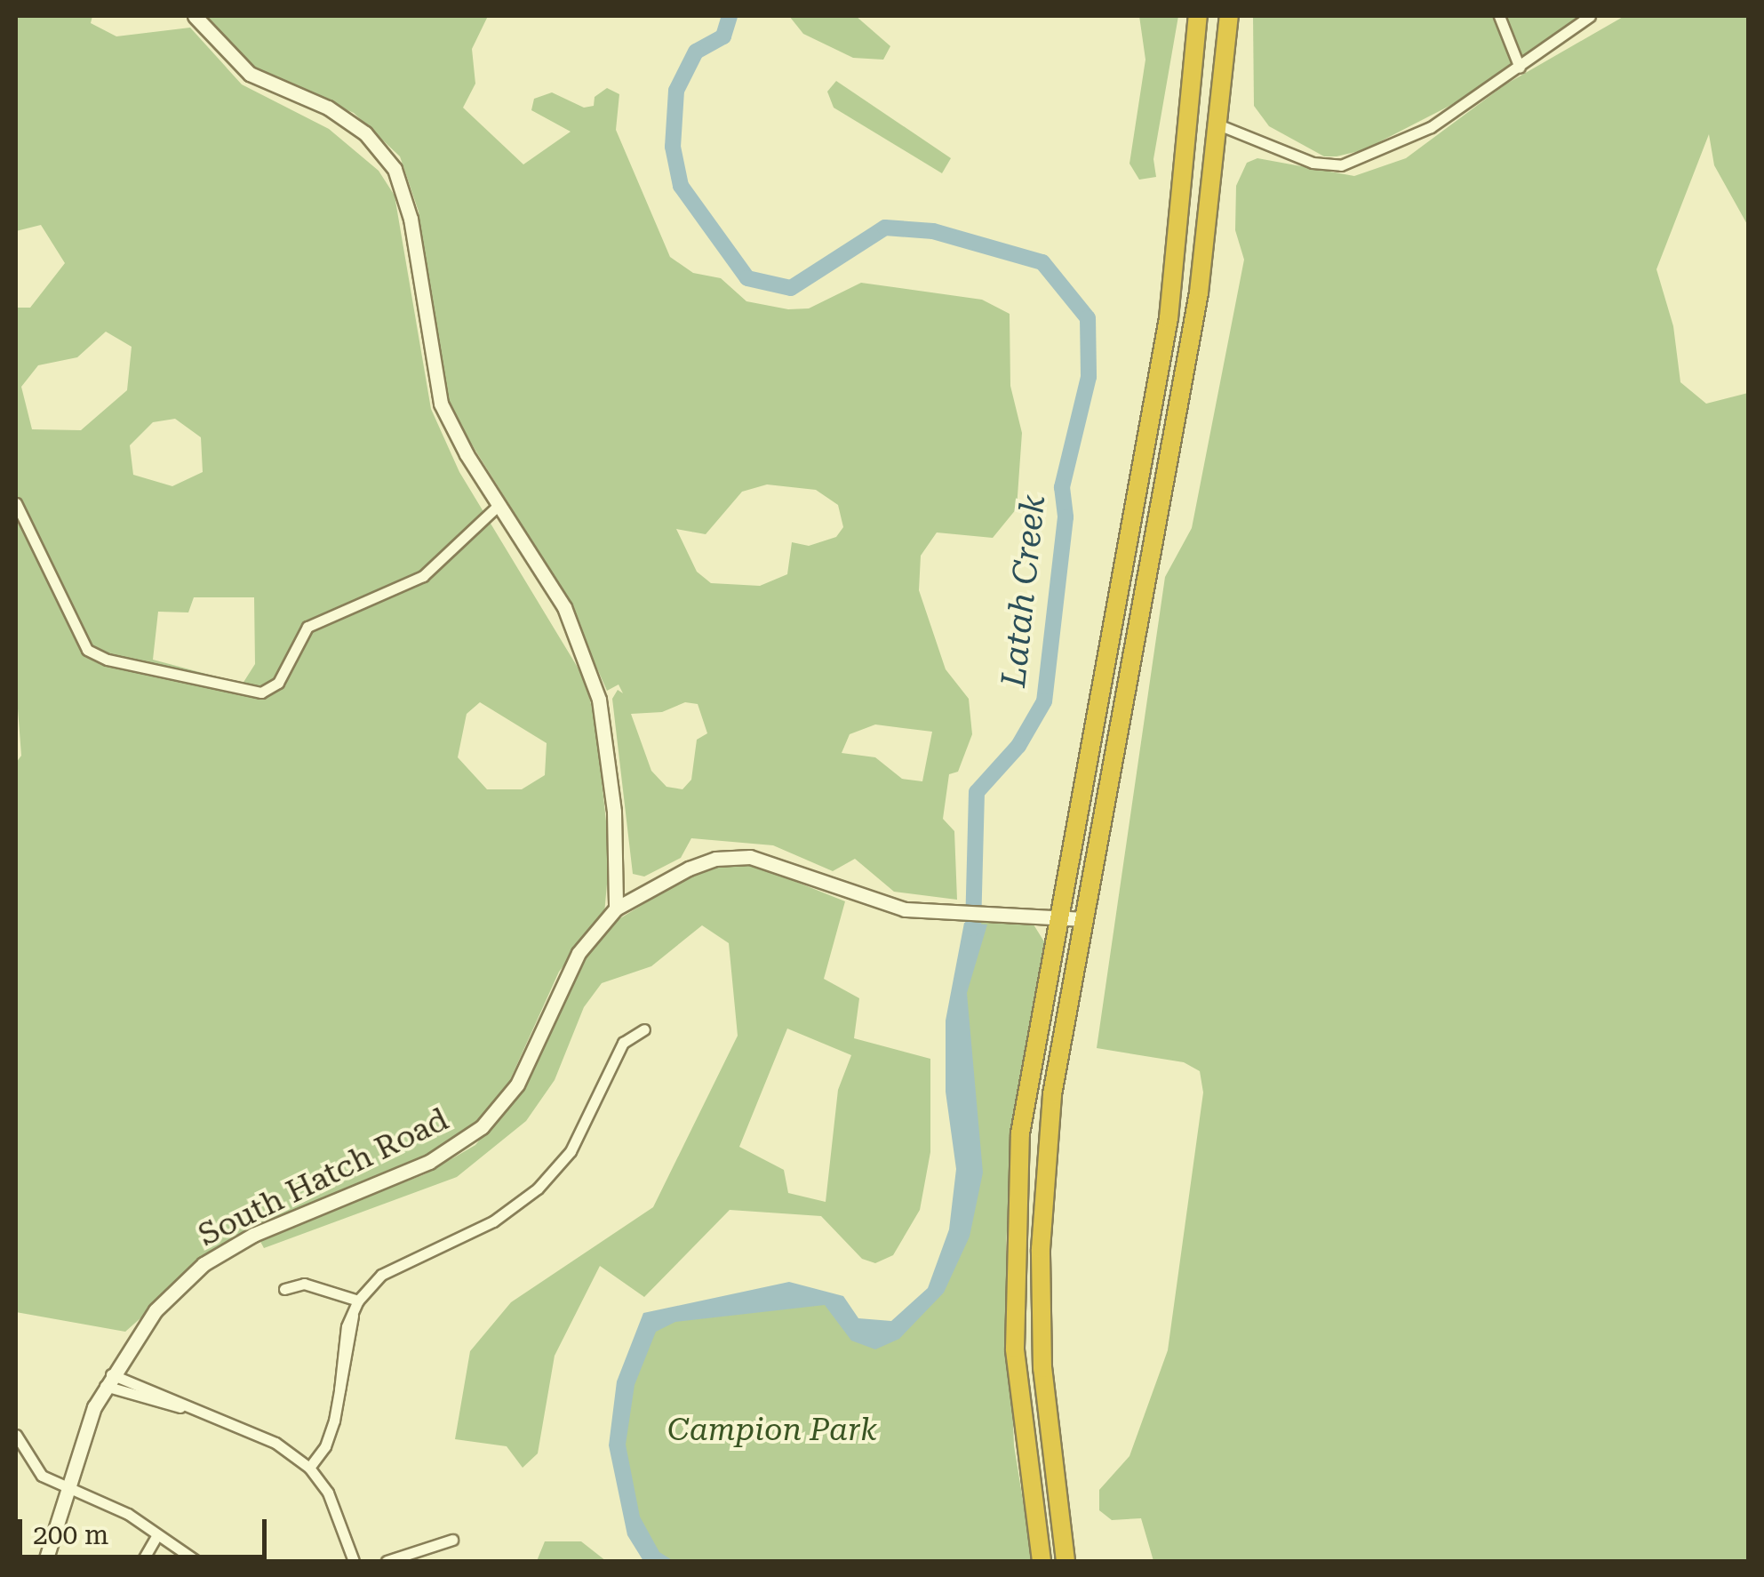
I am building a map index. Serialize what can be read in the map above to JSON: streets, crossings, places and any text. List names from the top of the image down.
{
  "streets": {
    "main road": ["South Hatch Road"]
  },
  "water": ["Latah Creek"],
  "parks": ["Campion Park"],
  "scale_bar": "200 m"
}
